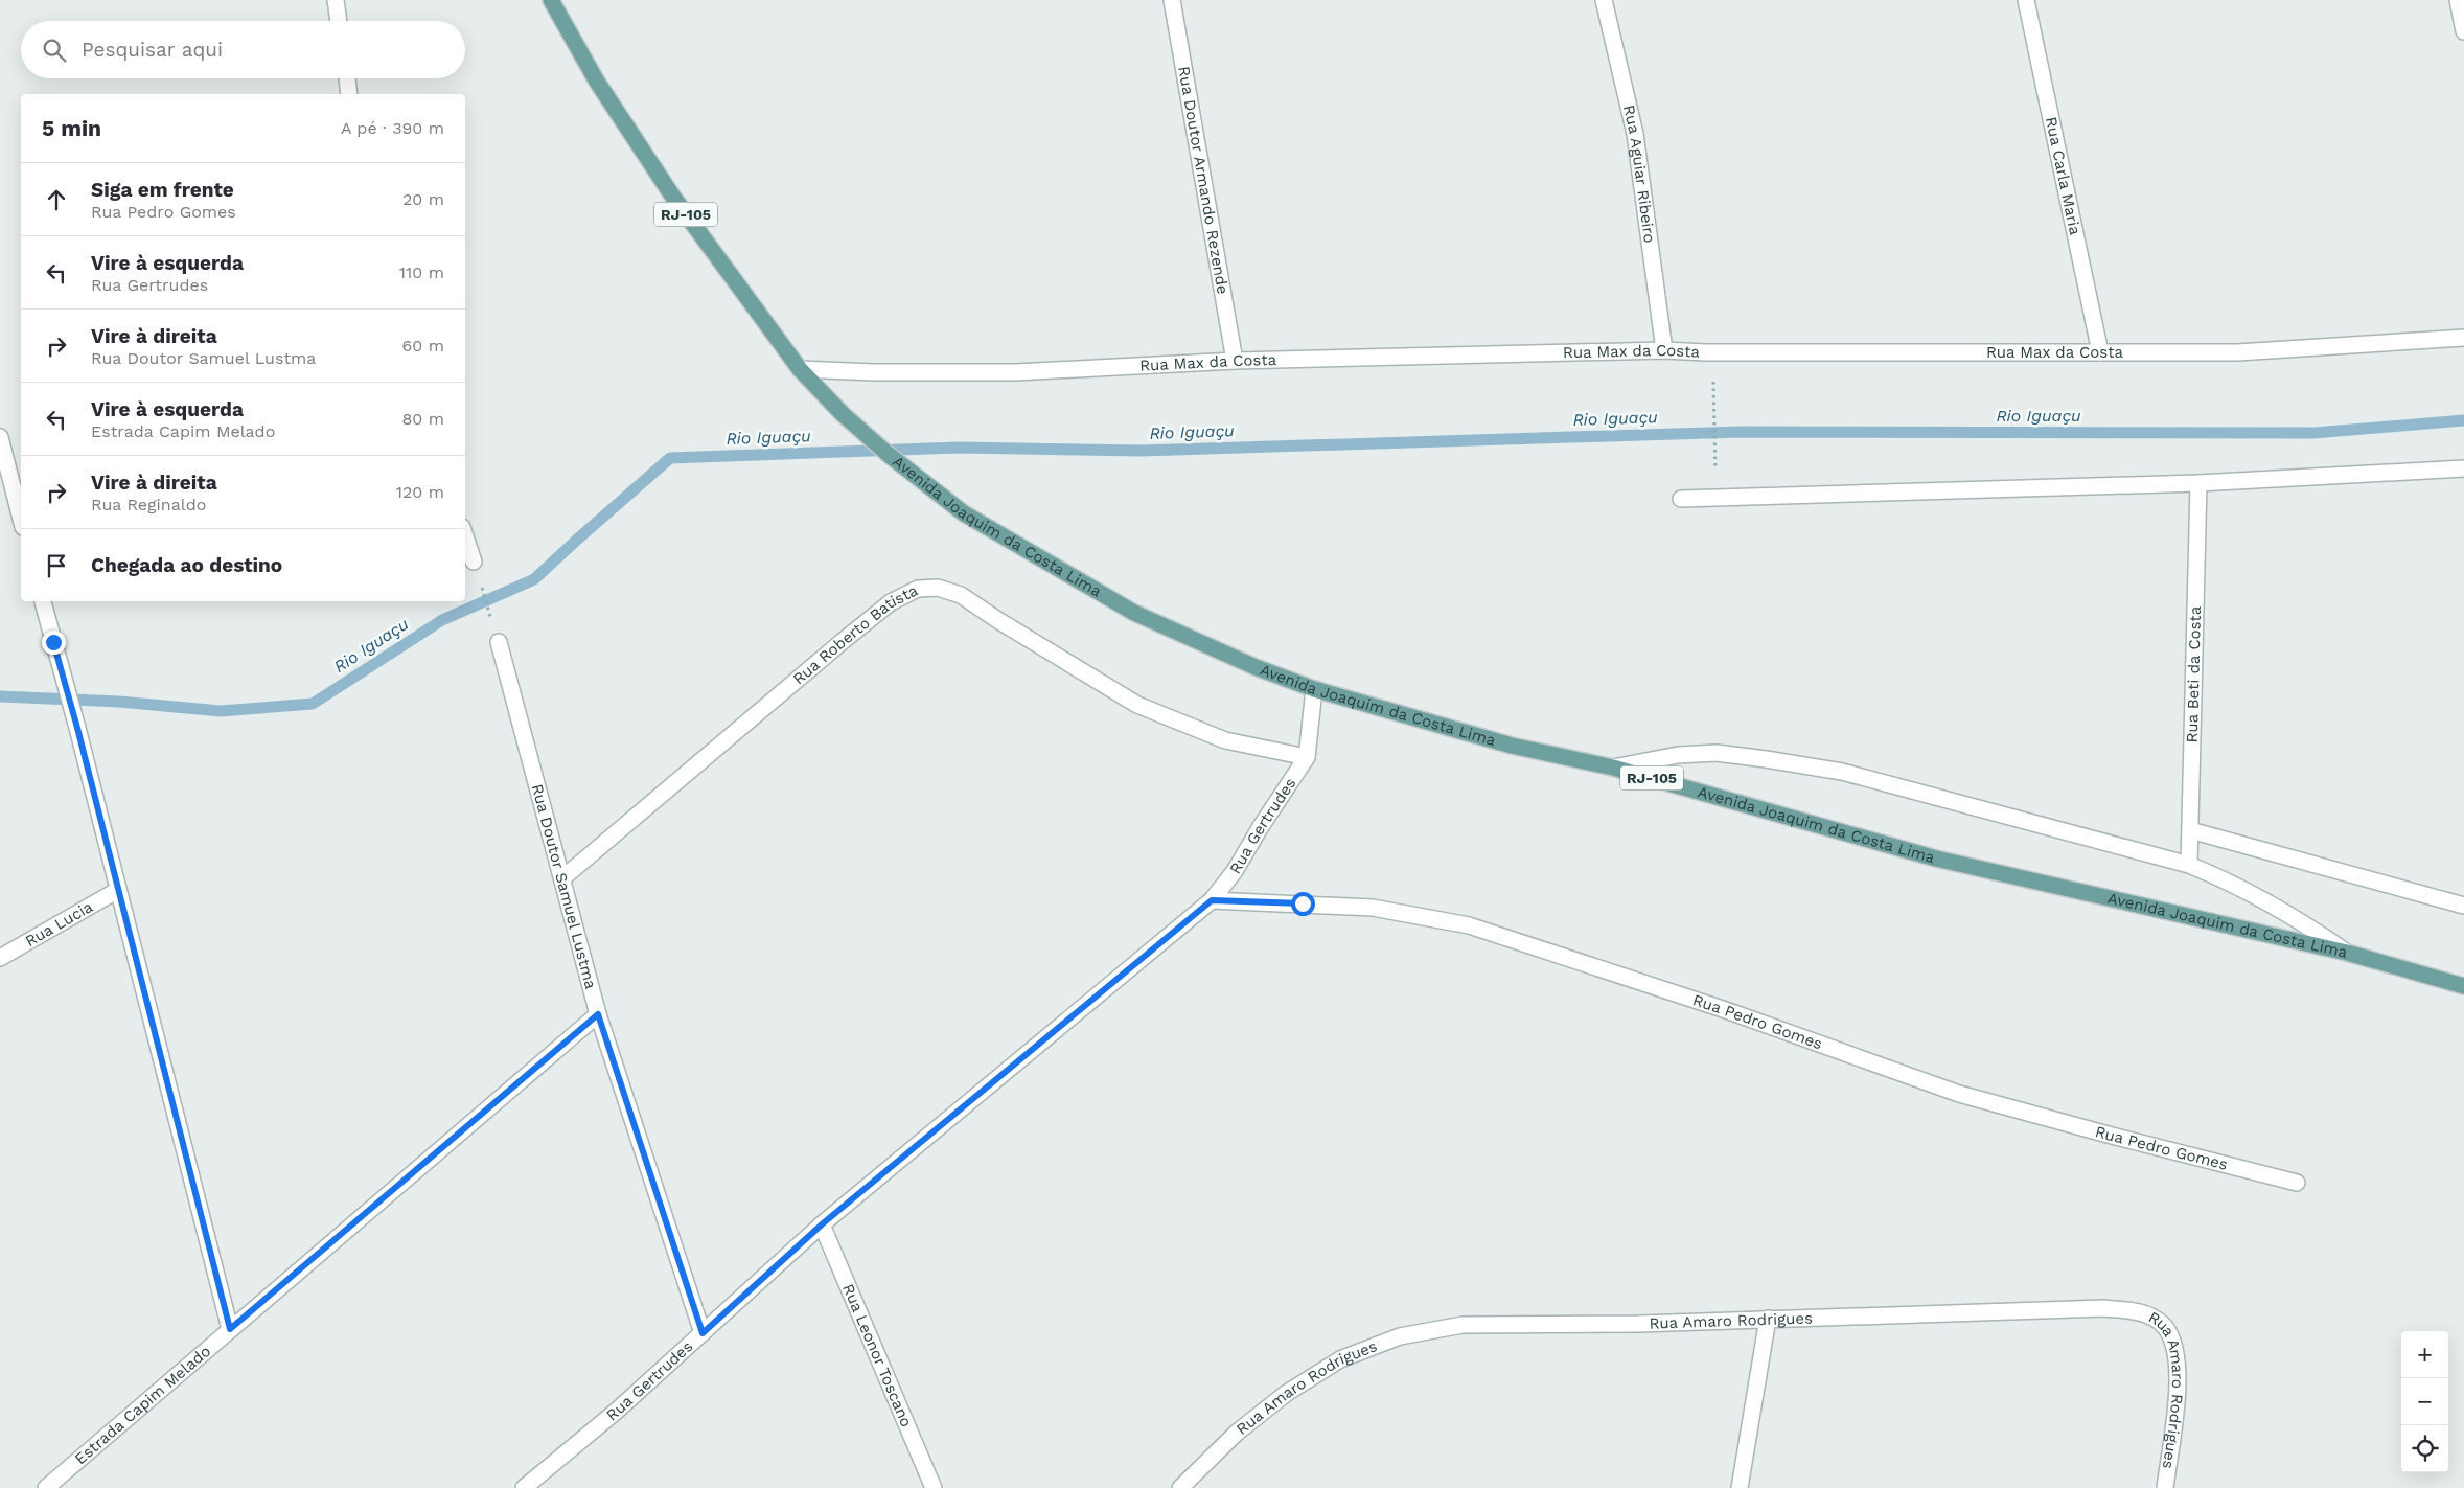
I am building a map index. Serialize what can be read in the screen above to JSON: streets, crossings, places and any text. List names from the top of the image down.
{
  "streets": {
    "main road": ["RJ-105", "Avenida Joaquim da Costa Lima"],
    "street": [
      "Rua Aguiar Ribeiro",
      "Rua Carla Maria",
      "Rua Doutor Armando Rezende",
      "Rua Max da Costa",
      "Rua Roberto Batista",
      "Rua Beti da Costa",
      "Rua Gertrudes",
      "Rua Doutor Samuel Lustma",
      "Rua Lucia",
      "Rua Pedro Gomes",
      "Rua Amaro Rodrigues",
      "Rua Leonor Toscano",
      "Estrada Capim Melado"
    ]
  },
  "crossings": [
    ["Rua Aguiar Ribeiro", "Rua Max da Costa"],
    ["Rua Carla Maria", "Rua Max da Costa"],
    ["Rua Doutor Armando Rezende", "Rua Max da Costa"],
    ["Rua Max da Costa", "Avenida Joaquim da Costa Lima"],
    ["Avenida Joaquim da Costa Lima", "Rua Gertrudes"],
    ["Rua Roberto Batista", "Rua Gertrudes"],
    ["Rua Roberto Batista", "Rua Doutor Samuel Lustma"],
    ["Rua Gertrudes", "Rua Doutor Samuel Lustma"],
    ["Rua Gertrudes", "Rua Pedro Gomes"],
    ["Rua Gertrudes", "Rua Leonor Toscano"],
    ["Rua Doutor Samuel Lustma", "Estrada Capim Melado"]
  ],
  "water": ["Rio Iguaçu"],
  "page": {
    "search": "Pesquisar aqui",
    "heading": ["5 min", "A pé · 390 m"],
    "list": [
      ["Siga em frente", "Rua Pedro Gomes", "20 m"],
      ["Vire à esquerda", "Rua Gertrudes", "110 m"],
      ["Vire à direita", "Rua Doutor Samuel Lustma", "60 m"],
      ["Vire à esquerda", "Estrada Capim Melado", "80 m"],
      ["Vire à direita", "Rua Reginaldo", "120 m"],
      "Chegada ao destino"
    ],
    "map_buttons": ["+", "−"]
  }
}
